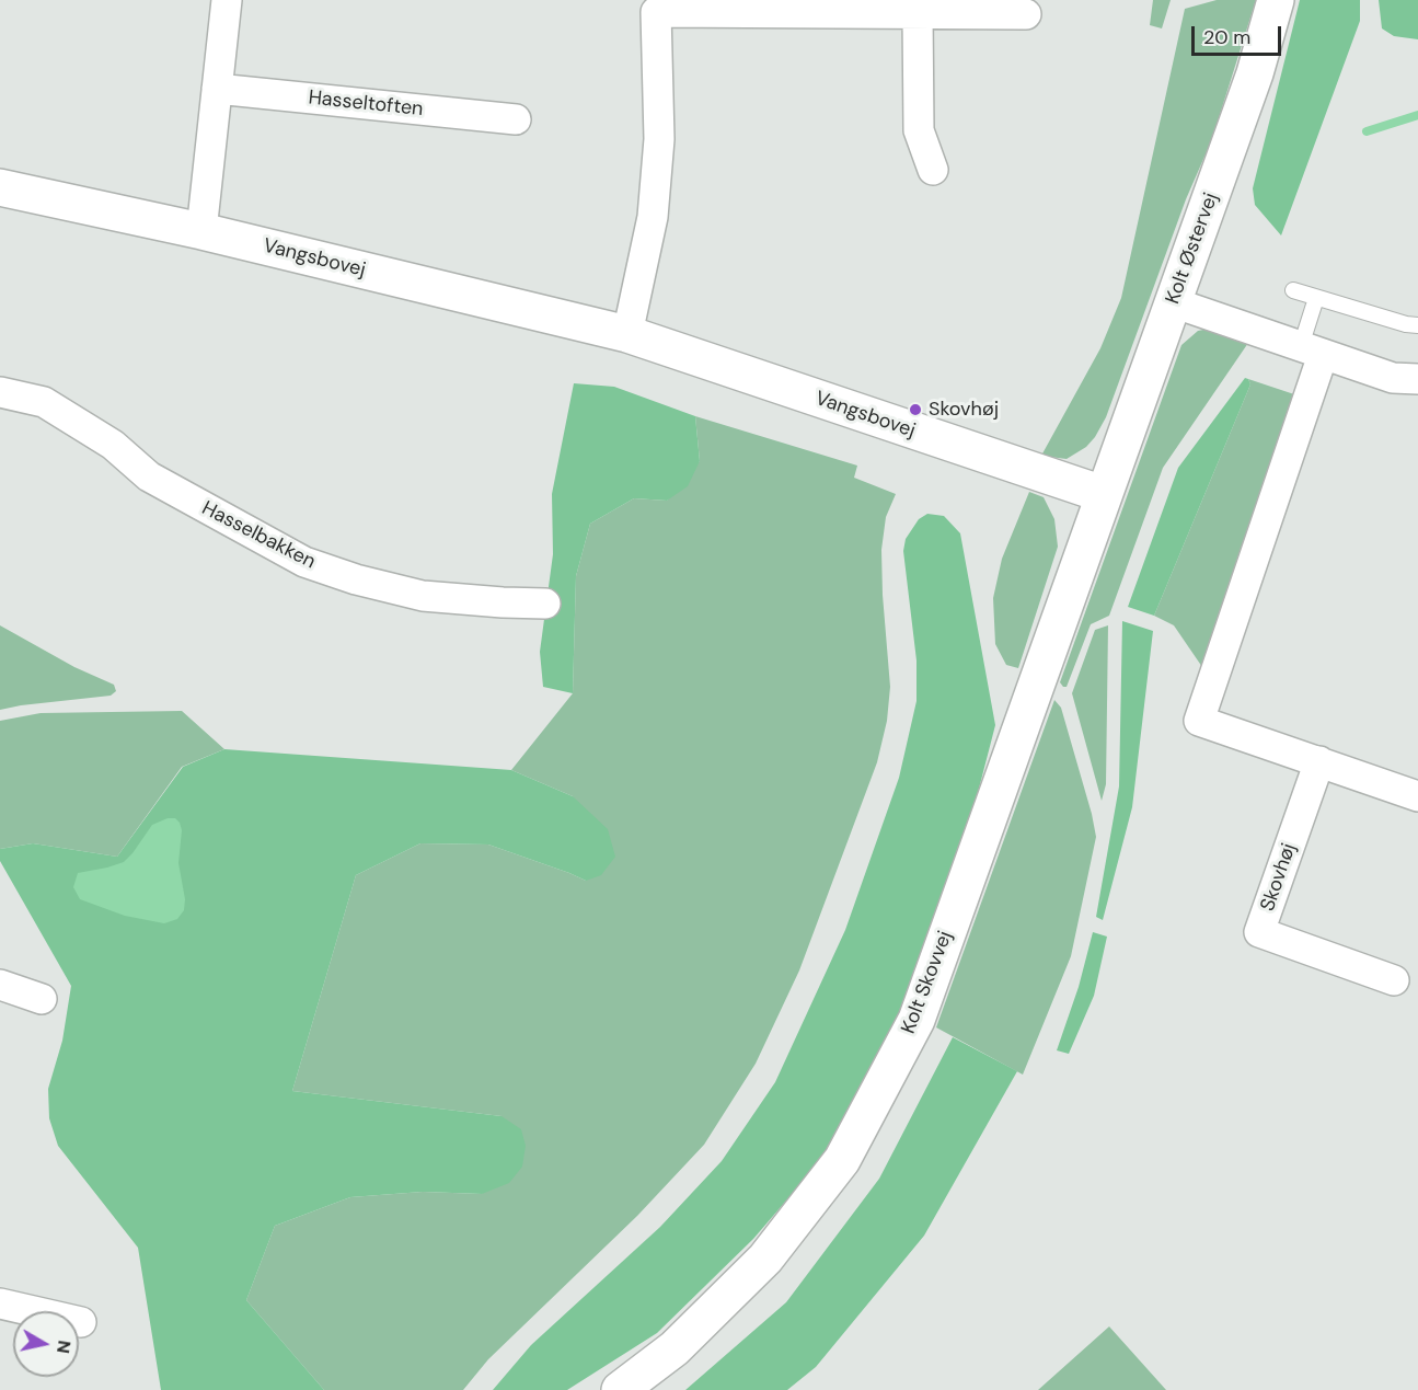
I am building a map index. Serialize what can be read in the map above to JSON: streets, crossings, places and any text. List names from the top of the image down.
{
  "streets": {
    "street": [
      "Hasseltoften",
      "Kolt Østervej",
      "Vangsbovej",
      "Hasselbakken",
      "Skovhøj",
      "Kolt Skovvej"
    ]
  },
  "crossings": [
    ["Kolt Østervej", "Vangsbovej"],
    ["Kolt Østervej", "Kolt Skovvej"],
    ["Vangsbovej", "Kolt Skovvej"]
  ],
  "places": ["Skovhøj"],
  "scale_bar": "20 m",
  "north": "right"
}
